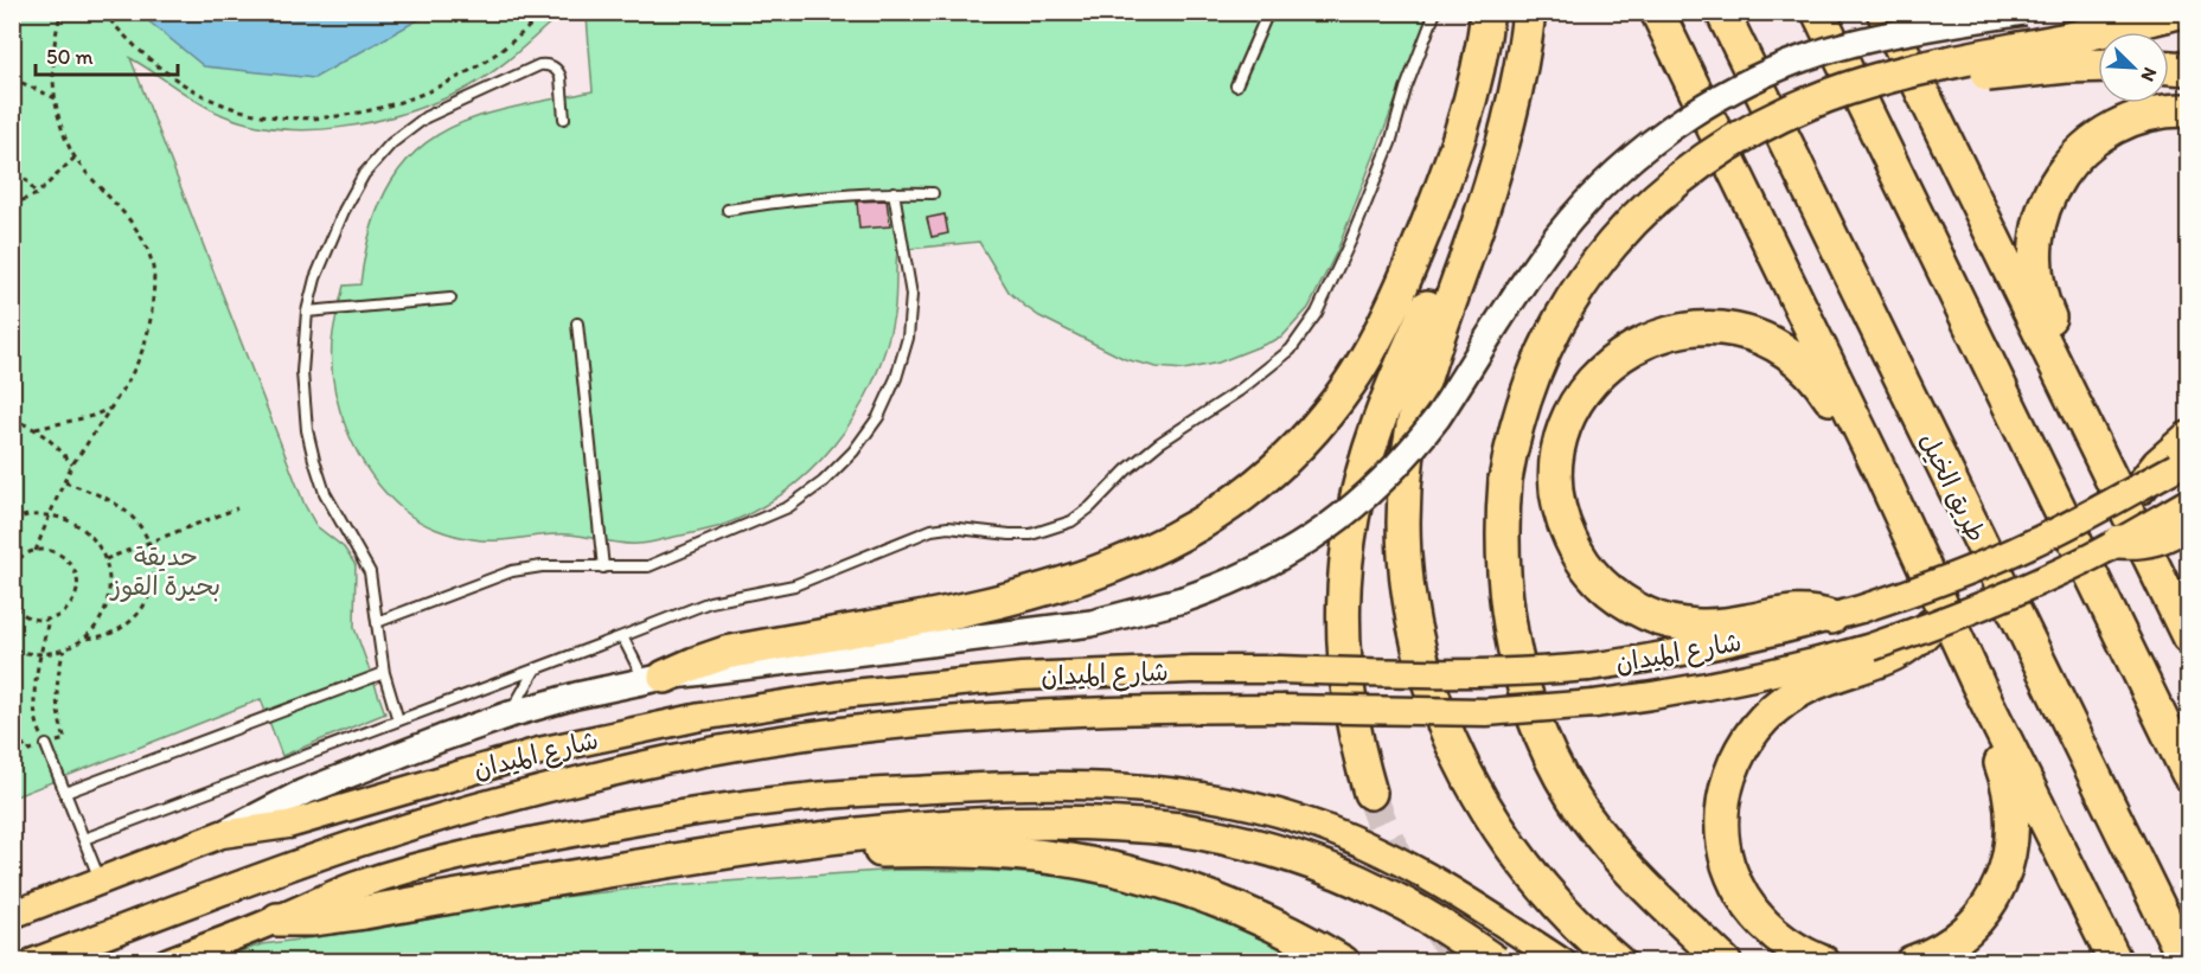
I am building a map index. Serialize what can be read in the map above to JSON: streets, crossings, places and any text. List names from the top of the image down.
{
  "streets": {
    "highway": ["طريق الخيل"],
    "main road": ["شارع الميدان"]
  },
  "parks": ["حديقة بحيرة القوز"],
  "scale_bar": "50 m",
  "north": "bottom right"
}
